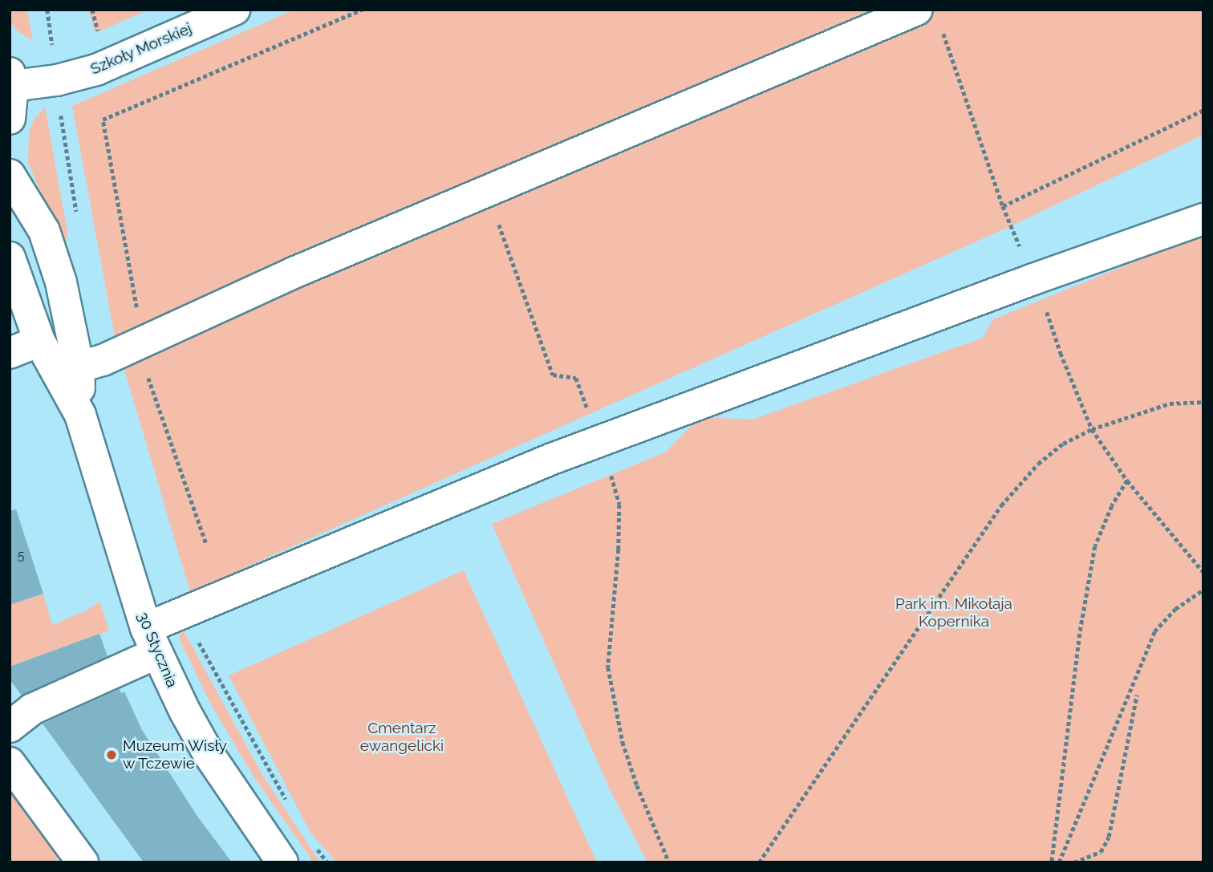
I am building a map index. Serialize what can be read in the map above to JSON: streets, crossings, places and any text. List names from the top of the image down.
{
  "streets": {
    "street": ["Szkoły Morskiej", "30 Stycznia"]
  },
  "parks": ["Park im. Mikołaja Kopernika", "Cmentarz ewangelicki"],
  "places": ["Muzeum Wisły w Tczewie"],
  "house_numbers": ["5"]
}
